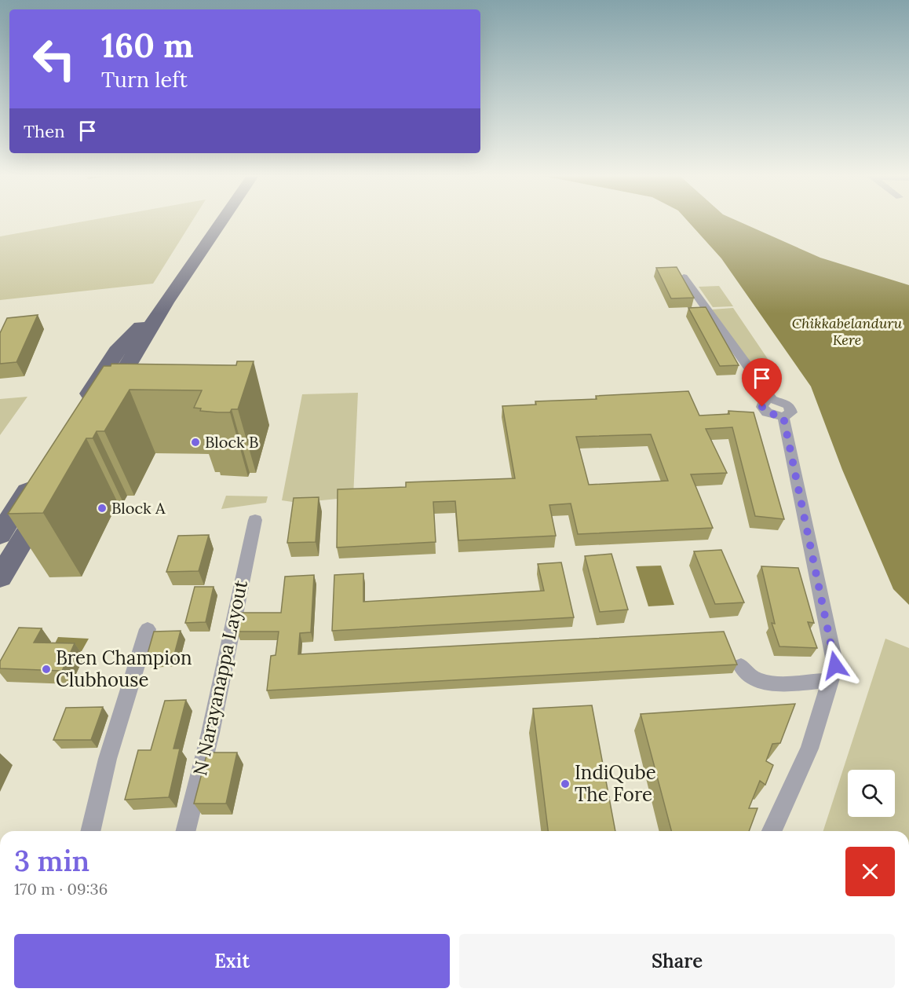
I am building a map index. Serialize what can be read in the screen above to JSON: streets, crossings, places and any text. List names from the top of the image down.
{
  "streets": {
    "street": ["N Narayanappa Layout"]
  },
  "water": ["Chikkabelanduru Kere"],
  "places": [
    "Block B",
    "Block A",
    "Bren Champion Clubhouse",
    "IndiQube The Fore"
  ],
  "page": {
    "turn": ["160 m", "Turn left"],
    "then": "Then",
    "heading": ["3 min", "170 m · 09:36"],
    "buttons": ["Exit", "Share"]
  }
}
